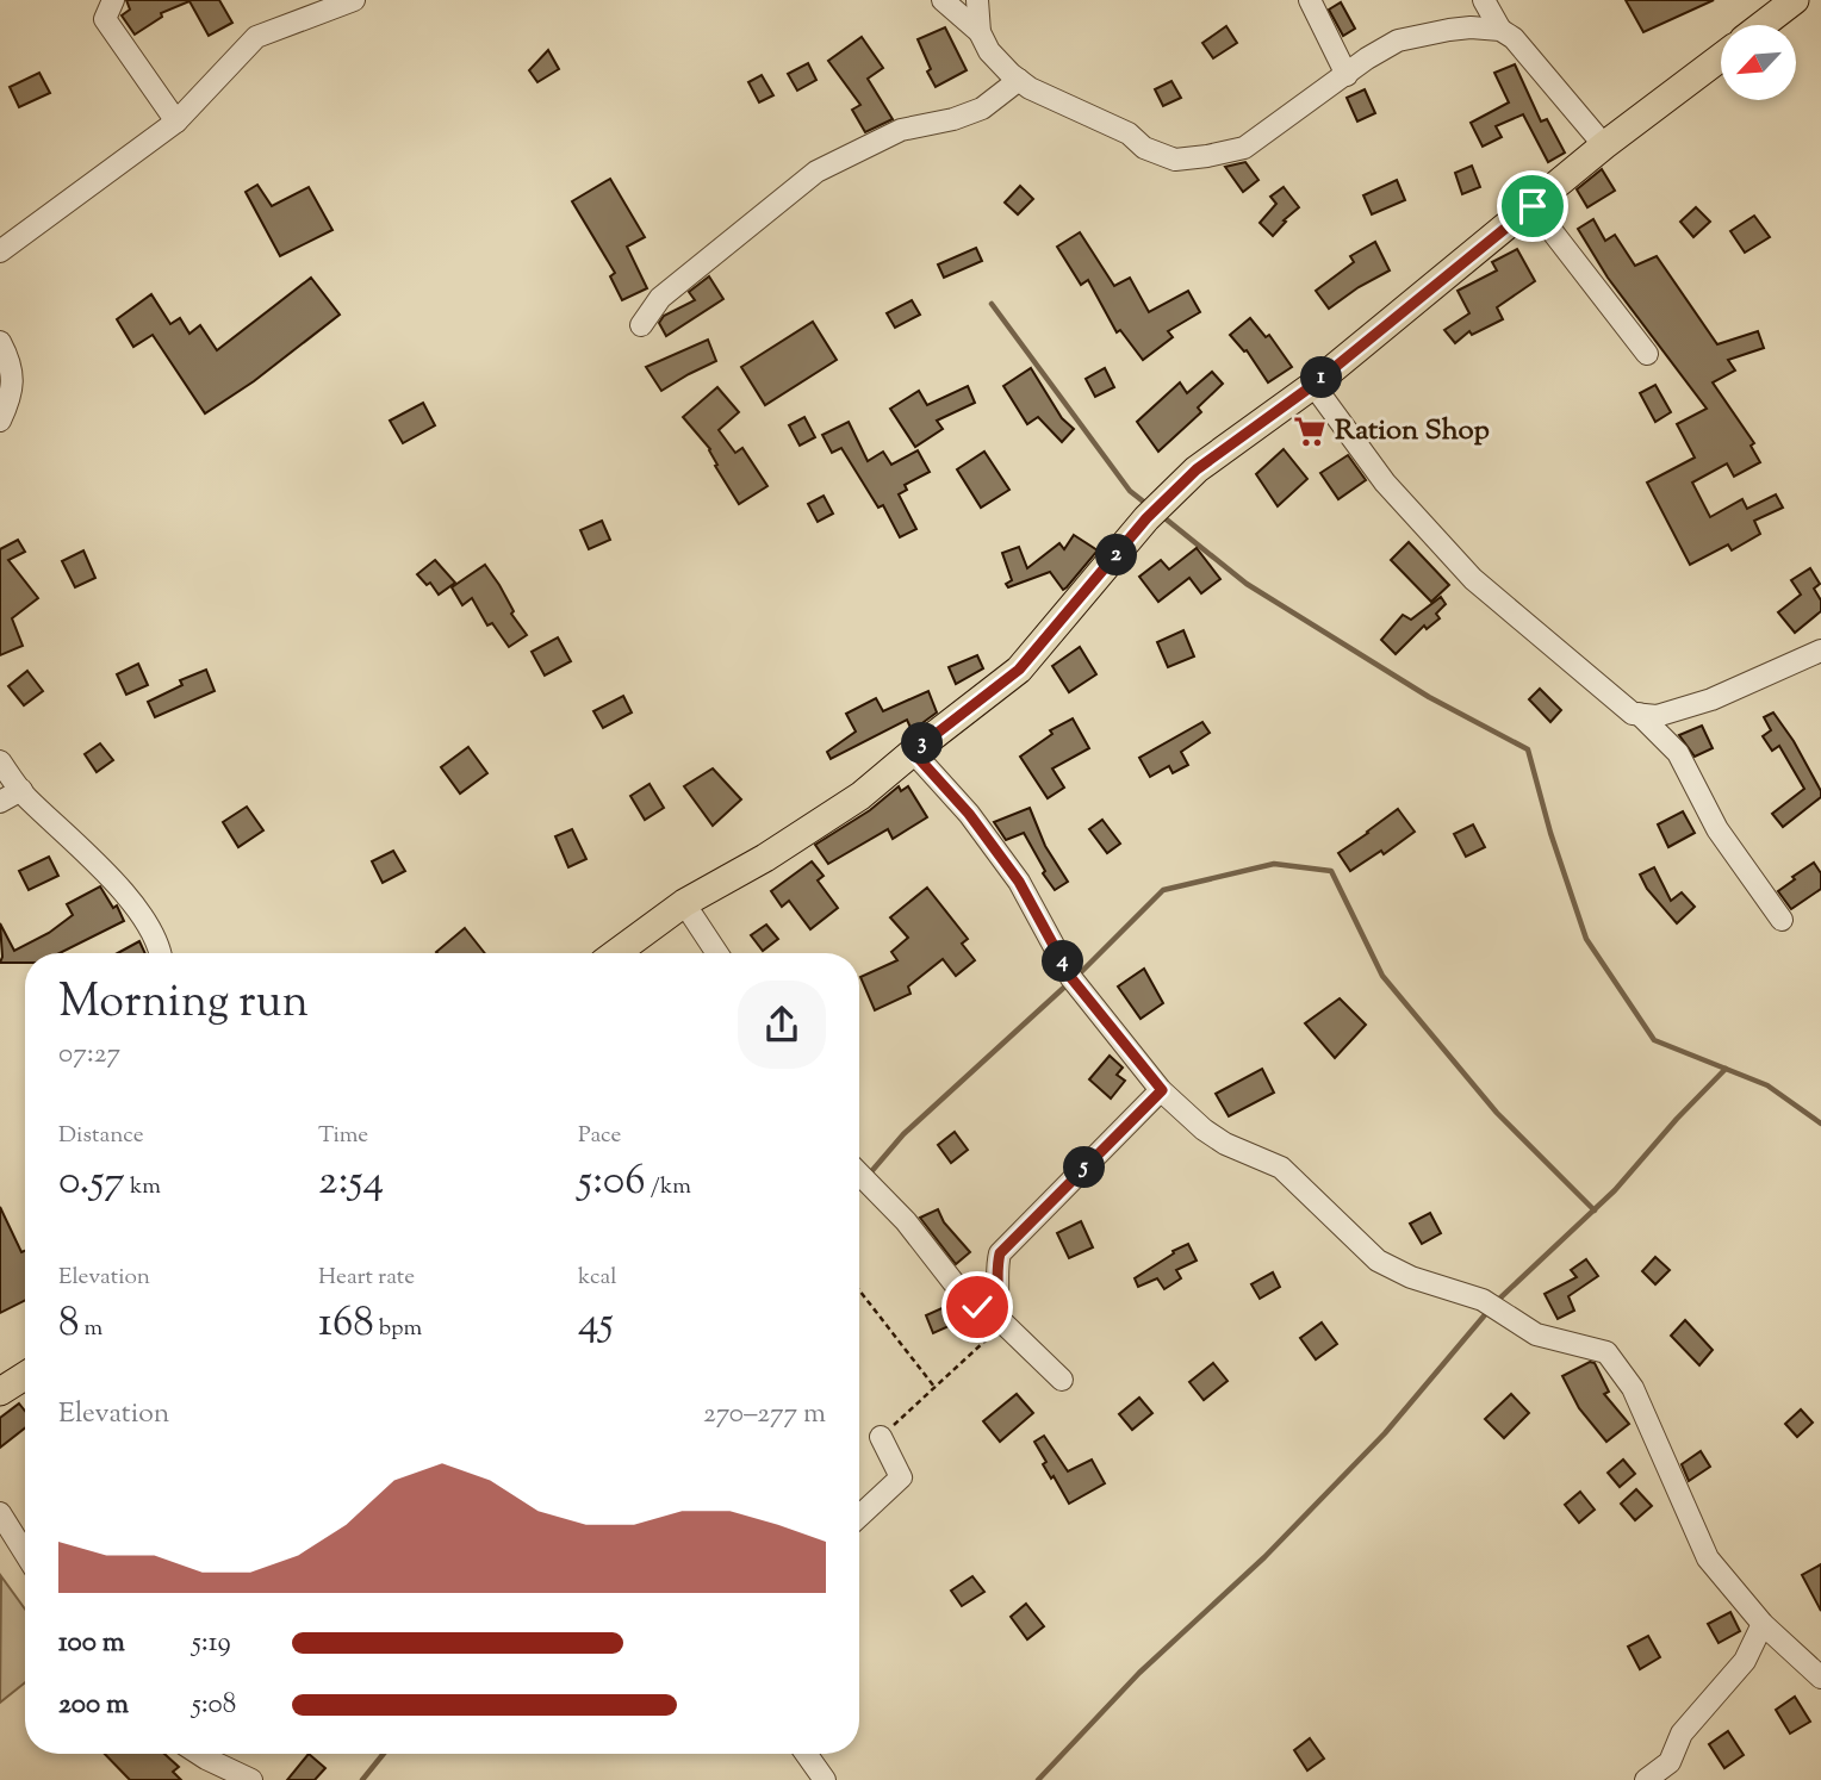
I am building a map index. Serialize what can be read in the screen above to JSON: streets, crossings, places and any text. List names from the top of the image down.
{
  "places": {
    "supermarket": ["Ration Shop"]
  },
  "north": "bottom left",
  "page": {
    "pins": [
      "1",
      "2",
      "3",
      "4",
      "5"
    ],
    "heading": ["Morning run", "07:27"],
    "stats": [
      ["Distance", "0.57 km"],
      ["Time", "2:54"],
      ["Pace", "5:06 /km"],
      ["Elevation", "8 m"],
      ["Heart rate", "168 bpm"],
      ["kcal", "45"]
    ],
    "chart": ["Elevation", "270–277 m"],
    "list": [
      {
        "name": "100 m",
        "note": "5:19"
      },
      {
        "name": "200 m",
        "note": "5:08"
      }
    ]
  }
}
